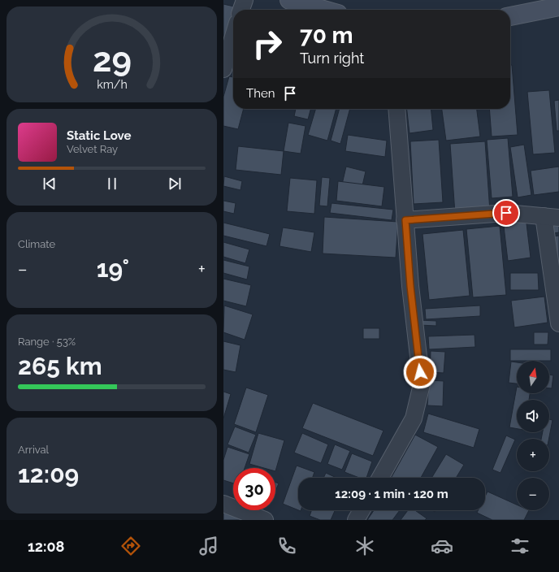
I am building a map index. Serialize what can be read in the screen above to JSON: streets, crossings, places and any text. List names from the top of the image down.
{
  "north": "top",
  "page": {
    "turn": ["70 m", "Turn right"],
    "then": "Then",
    "song": ["Static Love", "Velvet Ray"],
    "tile": [
      "Climate",
      ["Range · 53%", "265 km"],
      ["Arrival", "12:09"]
    ],
    "heat": ["−", "19°", "+"],
    "map_buttons": ["+", "−"],
    "limit": "30",
    "trip": "12:09 · 1 min · 120 m",
    "tabs": "12:08",
    "gauge": ["29", "km/h"]
  }
}
